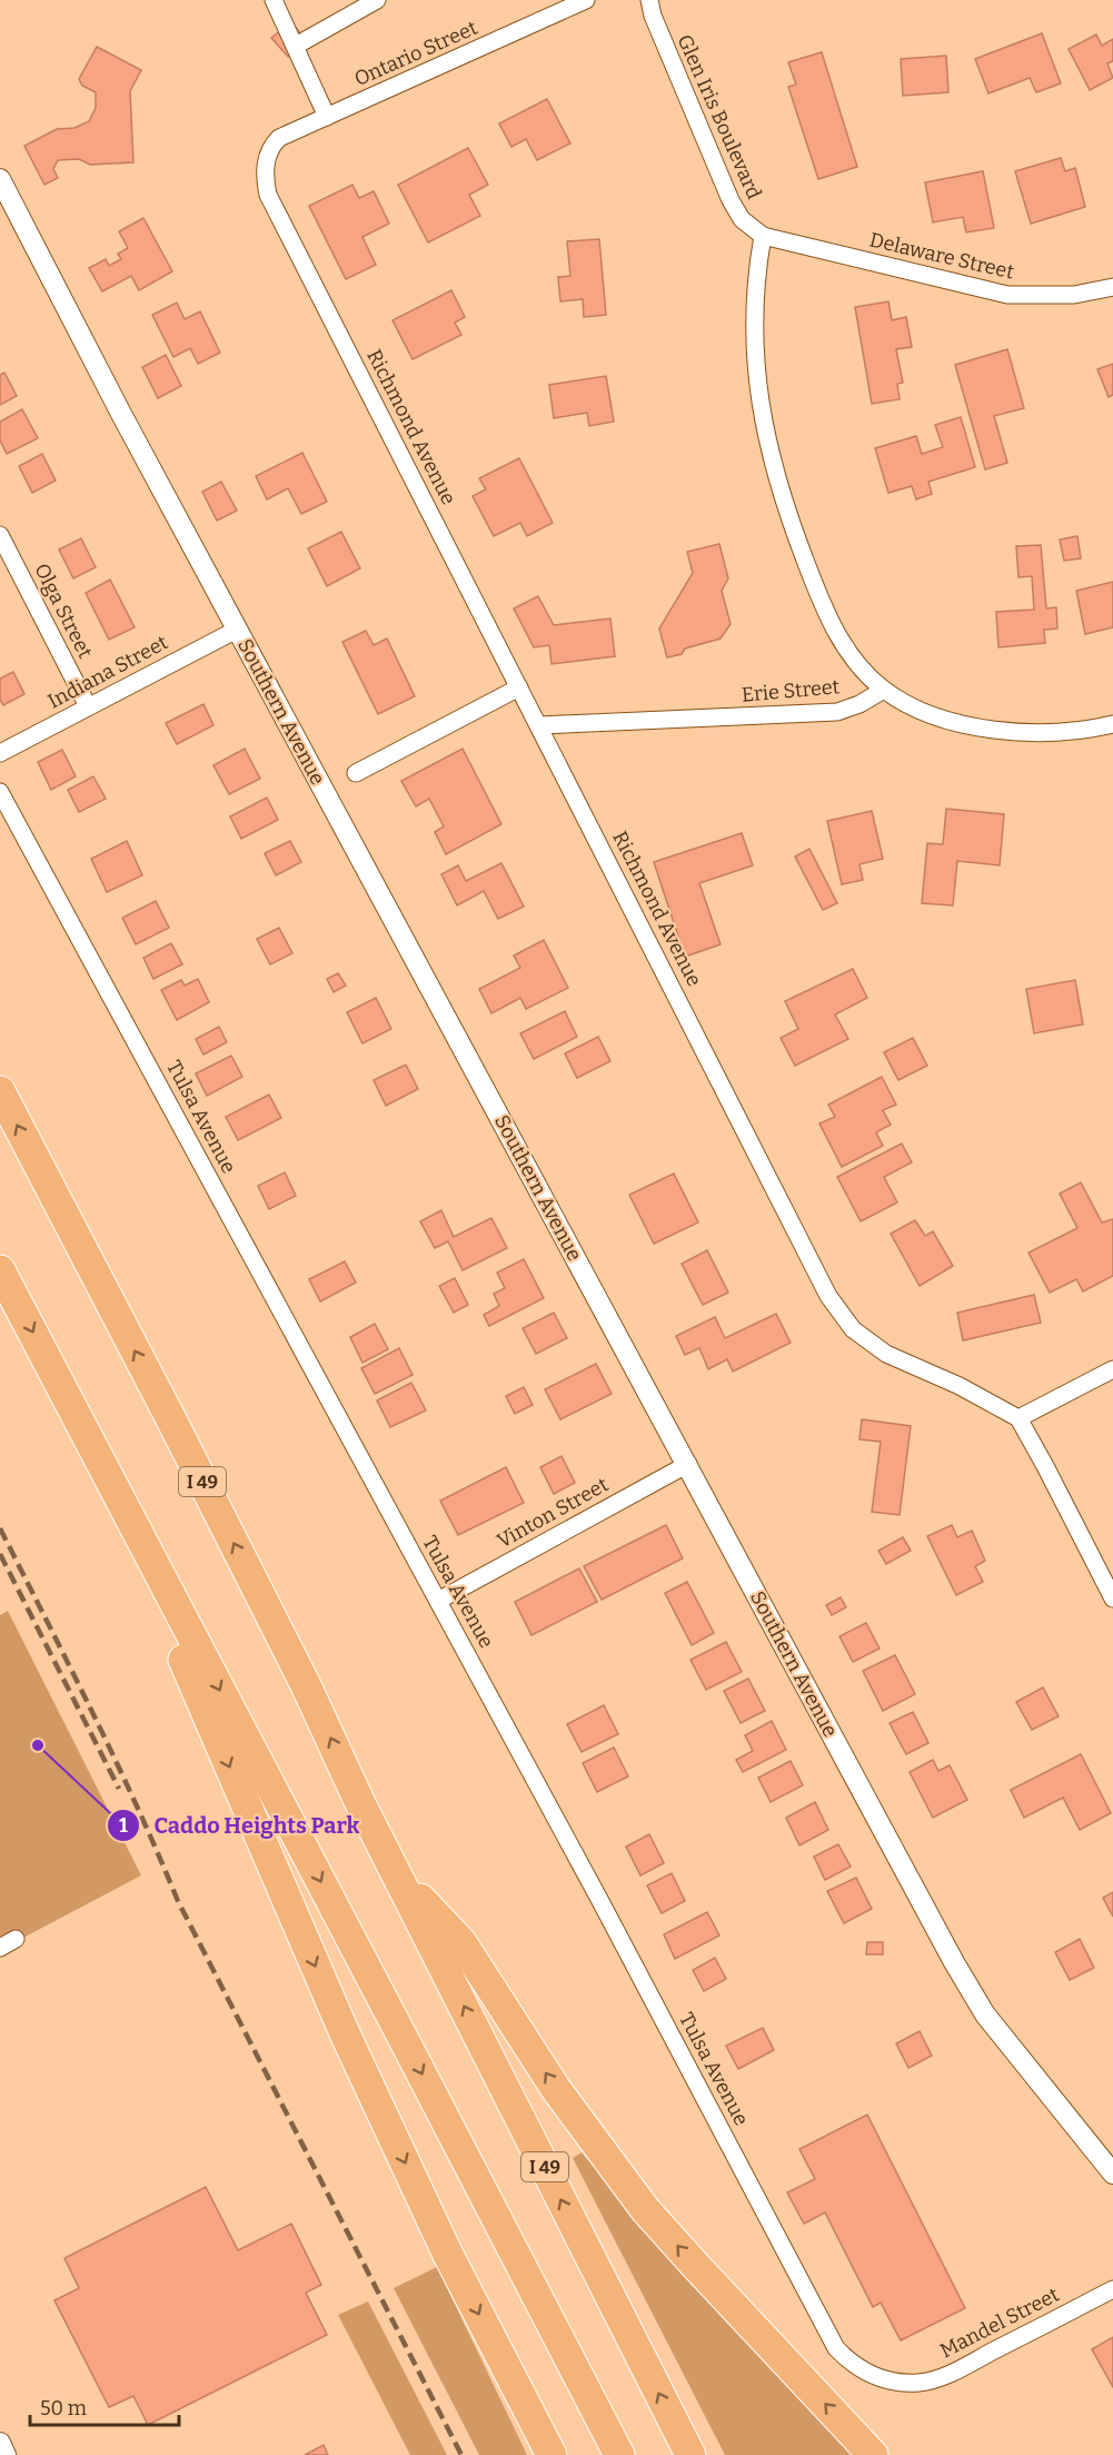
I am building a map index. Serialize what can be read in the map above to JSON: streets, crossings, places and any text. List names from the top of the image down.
{
  "streets": {
    "highway": ["I 49"],
    "street": [
      "Ontario Street",
      "Glen Iris Boulevard",
      "Delaware Street",
      "Richmond Avenue",
      "Olga Street",
      "Indiana Street",
      "Erie Street",
      "Southern Avenue",
      "Tulsa Avenue",
      "Vinton Street",
      "Mandel Street"
    ]
  },
  "crossings": [
    ["Ontario Street", "Richmond Avenue"],
    ["Glen Iris Boulevard", "Delaware Street"],
    ["Richmond Avenue", "Erie Street"],
    ["Olga Street", "Indiana Street"],
    ["Indiana Street", "Southern Avenue"],
    ["Southern Avenue", "Vinton Street"],
    ["Tulsa Avenue", "Vinton Street"],
    ["Tulsa Avenue", "Mandel Street"]
  ],
  "places": ["Caddo Heights Park"],
  "scale_bar": "50 m"
}
